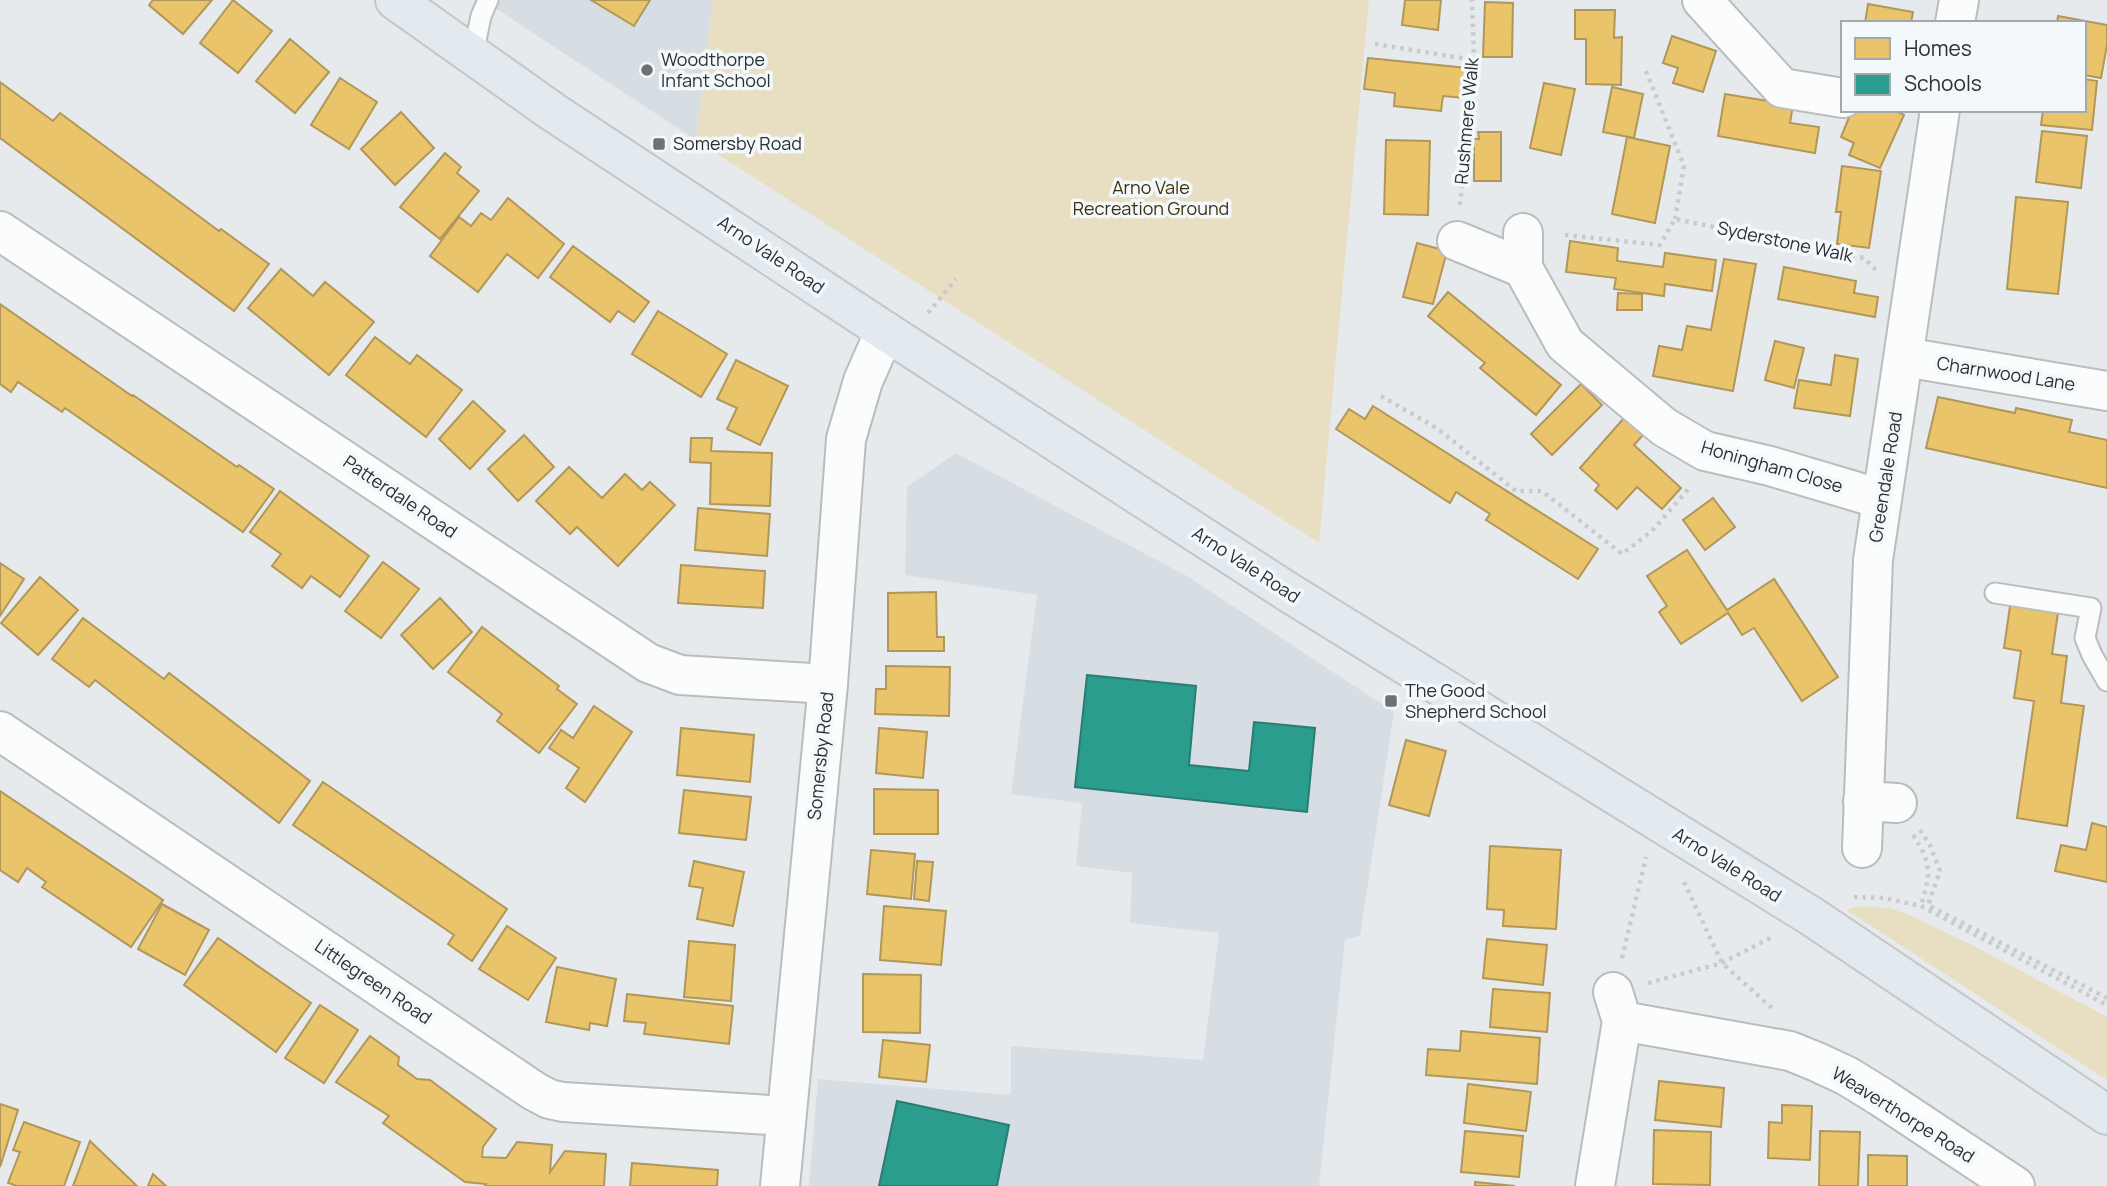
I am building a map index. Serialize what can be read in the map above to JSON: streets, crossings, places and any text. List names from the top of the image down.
{
  "streets": {
    "main road": ["Arno Vale Road"],
    "street": [
      "Charnwood Lane",
      "Honingham Close",
      "Greendale Road",
      "Patterdale Road",
      "Somersby Road",
      "Littlegreen Road",
      "Weaverthorpe Road"
    ],
    "path": ["Rushmere Walk", "Syderstone Walk"]
  },
  "crossings": [
    ["Rushmere Walk", "Honingham Close"],
    ["Syderstone Walk", "Greendale Road"],
    ["Arno Vale Road", "Somersby Road"],
    ["Charnwood Lane", "Greendale Road"],
    ["Honingham Close", "Greendale Road"],
    ["Patterdale Road", "Somersby Road"],
    ["Somersby Road", "Littlegreen Road"]
  ],
  "parks": ["Arno Vale Recreation Ground"],
  "places": {
    "other": ["Woodthorpe Infant School"],
    "transit": ["Somersby Road", "The Good Shepherd School"]
  },
  "legend": ["Homes", "Schools"]
}
